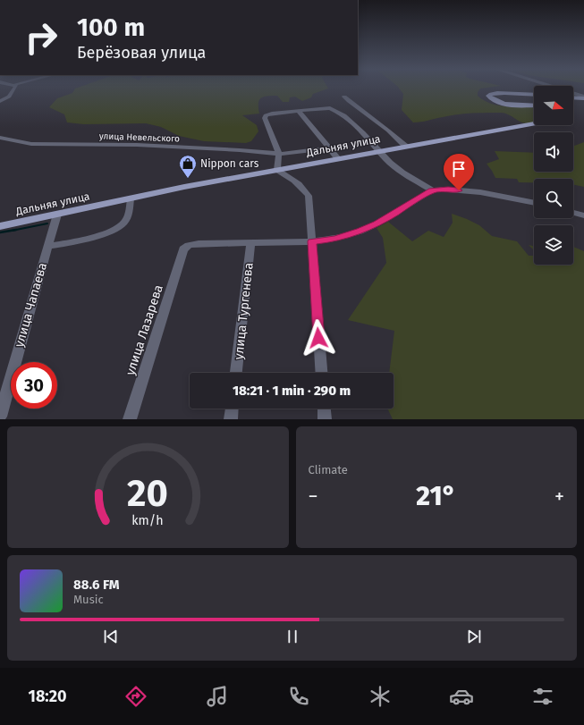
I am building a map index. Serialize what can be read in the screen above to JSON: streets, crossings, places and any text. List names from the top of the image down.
{
  "streets": {
    "main road": ["Дальняя улица"],
    "street": [
      "улица Невельского",
      "улица Чапаева",
      "улица Тургенева",
      "улица Лазарева"
    ]
  },
  "crossings": [
    ["Дальняя улица", "улица Чапаева"],
    ["улица Тургенева", "улица Лазарева"]
  ],
  "places": {
    "shop": ["Nippon cars"]
  },
  "north": "right",
  "page": {
    "turn": ["100 m", "Берёзовая улица"],
    "limit": "30",
    "trip": "18:21 · 1 min · 290 m",
    "tile": "Climate",
    "heat": ["−", "21°", "+"],
    "song": ["88.6 FM", "Music"],
    "tabs": "18:20",
    "gauge": ["20", "km/h"]
  }
}
